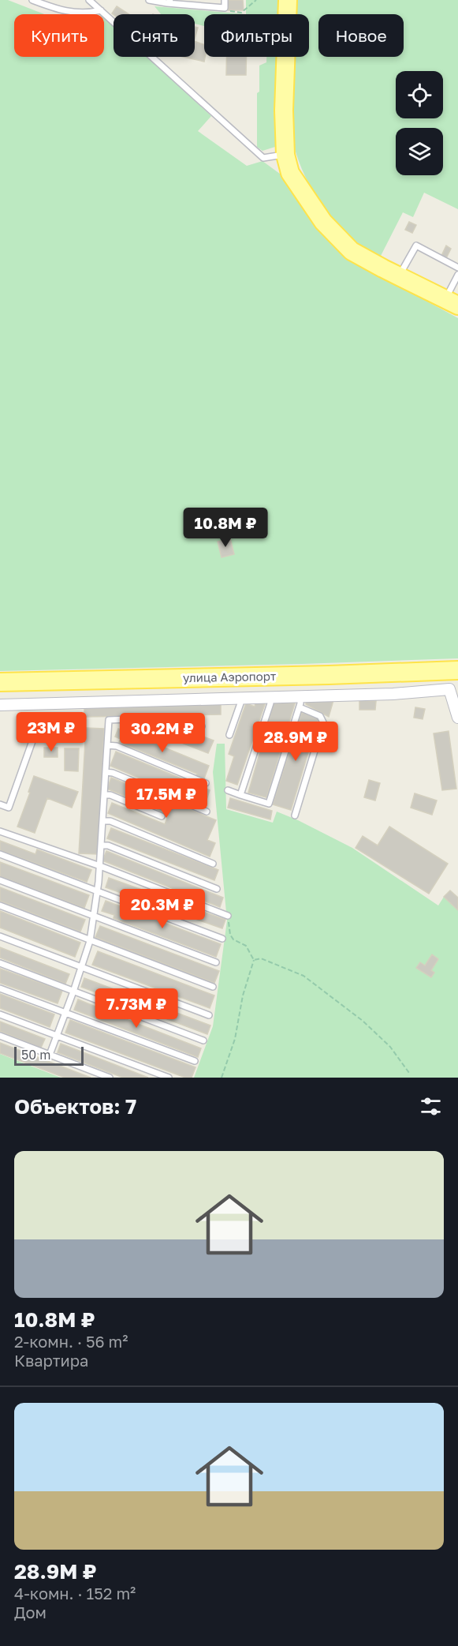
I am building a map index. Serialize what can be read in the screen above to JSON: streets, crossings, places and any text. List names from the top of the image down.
{
  "streets": {
    "main road": ["улица Аэропорт"]
  },
  "scale_bar": "50 m",
  "page": {
    "chip": [
      "Купить",
      "Снять",
      "Фильтры",
      "Новое"
    ],
    "price": [
      "10.8M ₽",
      "23M ₽",
      "30.2M ₽",
      "28.9M ₽",
      "17.5M ₽",
      "20.3M ₽",
      "7.73M ₽"
    ],
    "scale": "50 m",
    "heading": "Объектов: 7",
    "list": [
      {
        "name": "10.8M ₽",
        "note": "2-комн. · 56 m² · Квартира"
      },
      {
        "name": "28.9M ₽",
        "note": "4-комн. · 152 m² · Дом"
      }
    ]
  }
}
